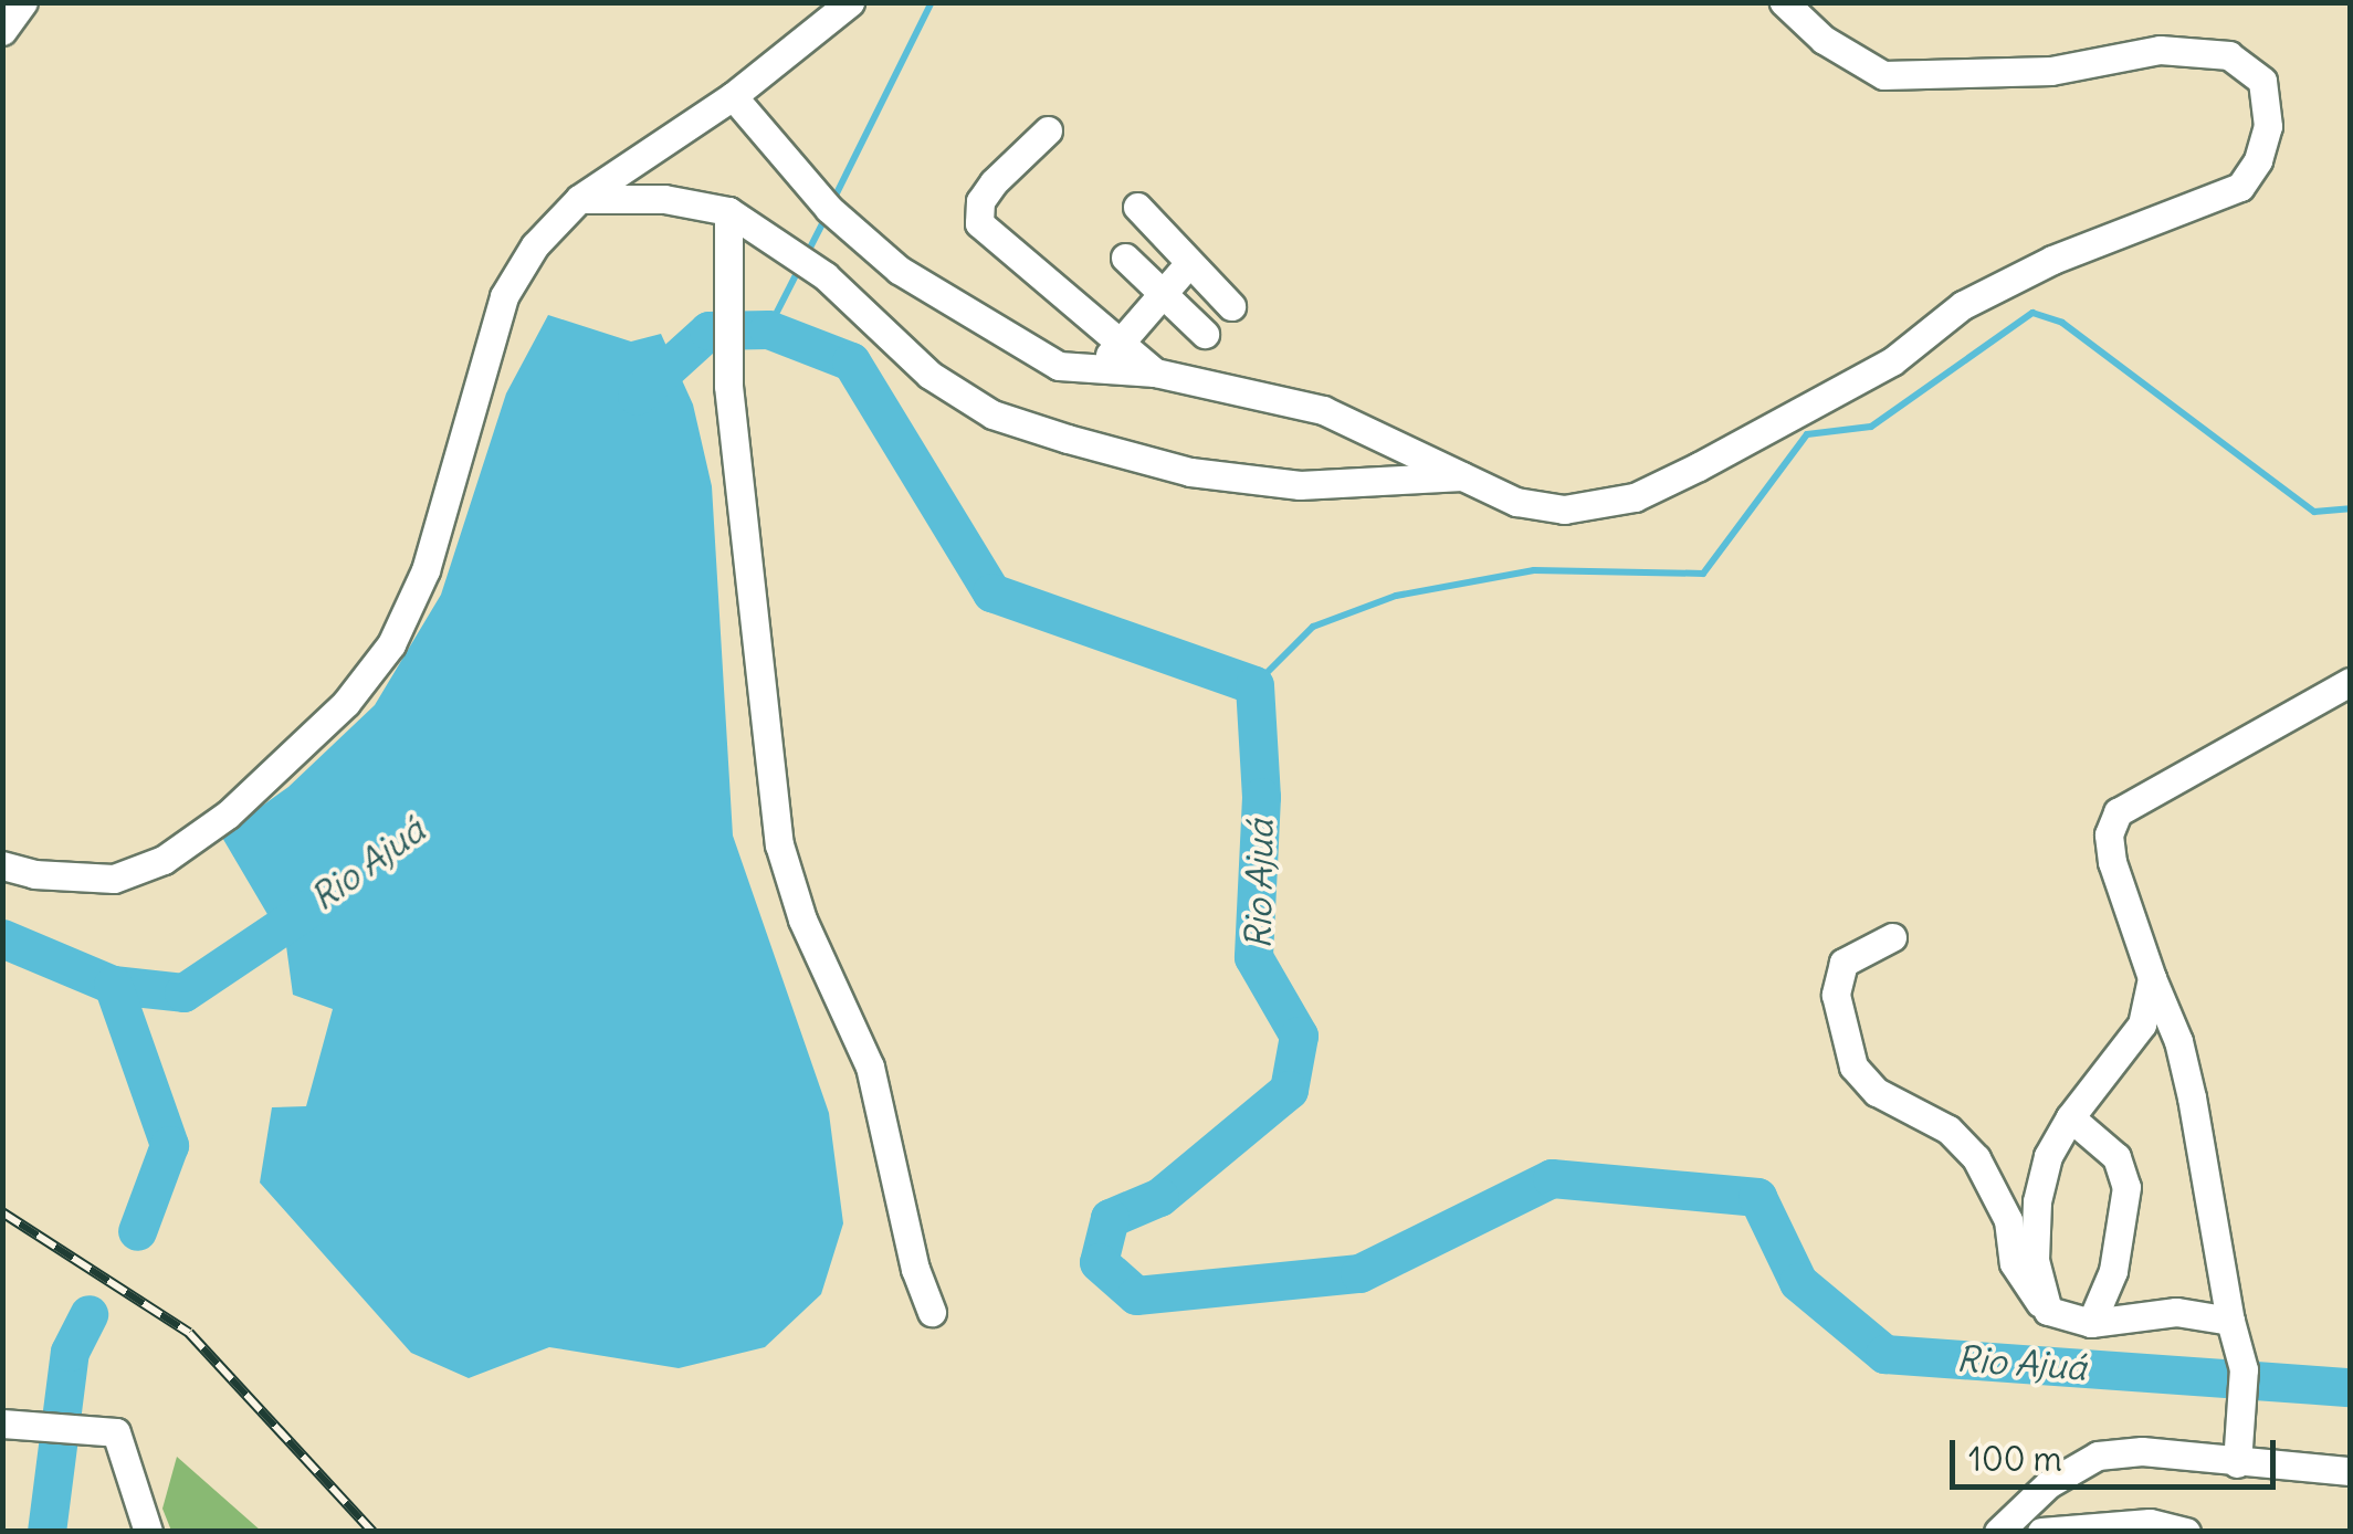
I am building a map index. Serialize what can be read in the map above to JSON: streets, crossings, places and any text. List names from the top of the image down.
{
  "water": ["Rio Ajuá"],
  "scale_bar": "100 m"
}
